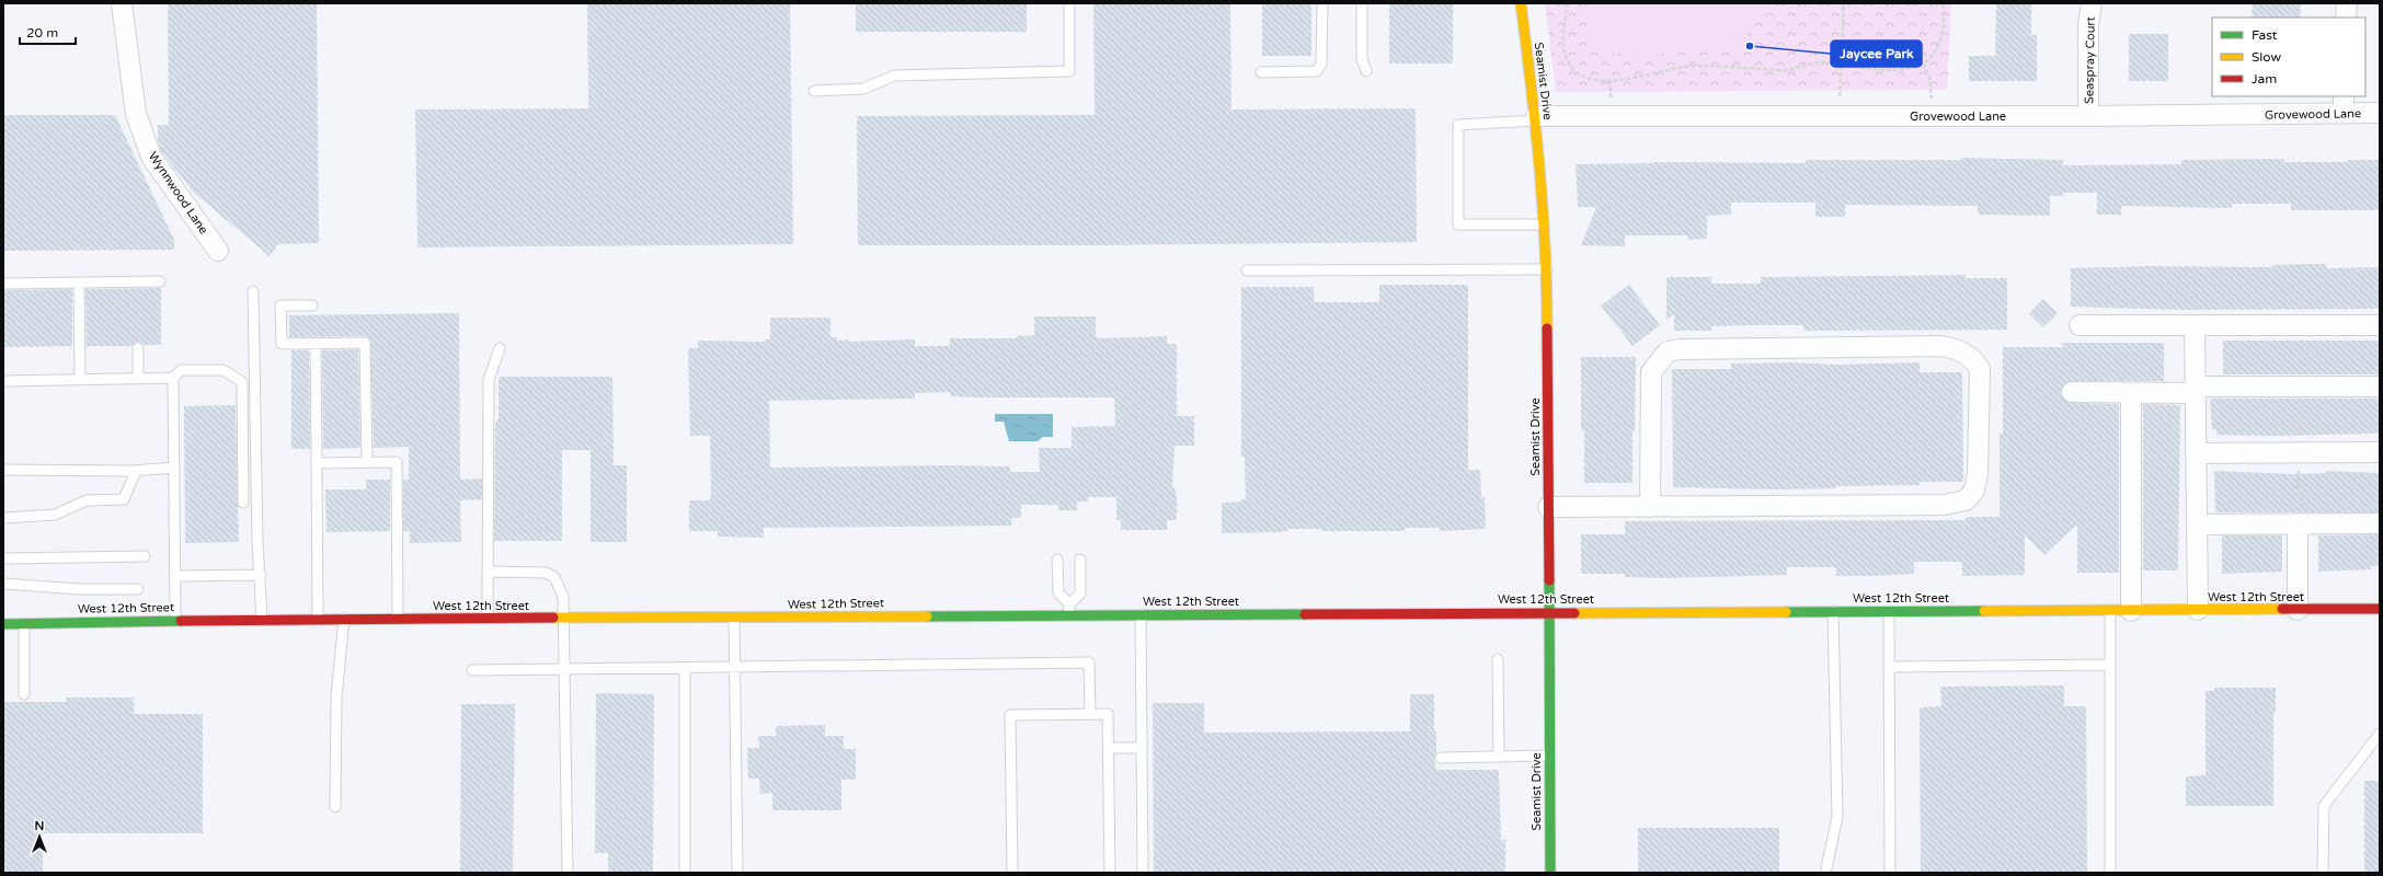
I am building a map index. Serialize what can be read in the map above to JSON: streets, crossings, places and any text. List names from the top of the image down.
{
  "streets": {
    "street": [
      "Seaspray Court",
      "Seamist Drive",
      "Grovewood Lane",
      "Wynnwood Lane",
      "West 12th Street"
    ]
  },
  "crossings": [
    ["Seaspray Court", "Grovewood Lane"],
    ["Seamist Drive", "Grovewood Lane"],
    ["Seamist Drive", "West 12th Street"]
  ],
  "places": ["Jaycee Park"],
  "legend": ["Fast", "Slow", "Jam"],
  "scale_bar": "20 m",
  "north": "top"
}
